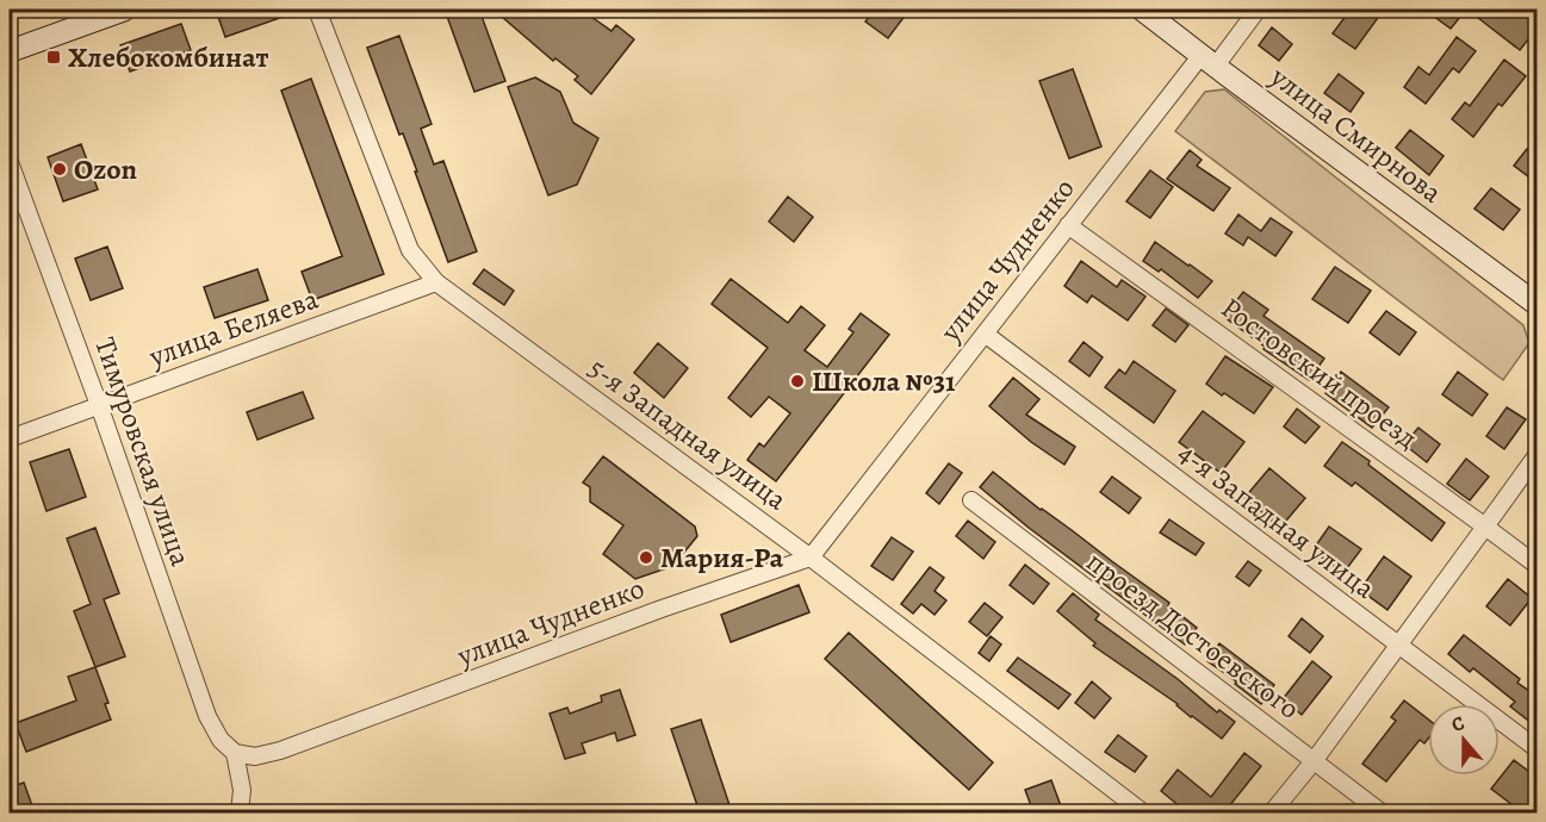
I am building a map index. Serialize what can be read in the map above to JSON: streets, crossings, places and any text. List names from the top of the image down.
{
  "streets": {
    "street": [
      "улица Смирнова",
      "улица Чудненко",
      "улица Беляева",
      "Ростовский проезд",
      "5-я Западная улица",
      "Тимуровская улица",
      "4-я Западная улица",
      "проезд Достоевского"
    ]
  },
  "crossings": [
    ["улица Смирнова", "улица Чудненко"],
    ["улица Чудненко", "Ростовский проезд"],
    ["улица Чудненко", "5-я Западная улица"],
    ["улица Чудненко", "Тимуровская улица"],
    ["улица Чудненко", "4-я Западная улица"],
    ["улица Беляева", "5-я Западная улица"],
    ["улица Беляева", "Тимуровская улица"]
  ],
  "places": {
    "transit": ["Хлебокомбинат"],
    "other": ["Ozon", "Школа №31", "Мария-Ра"]
  },
  "north": "top"
}
